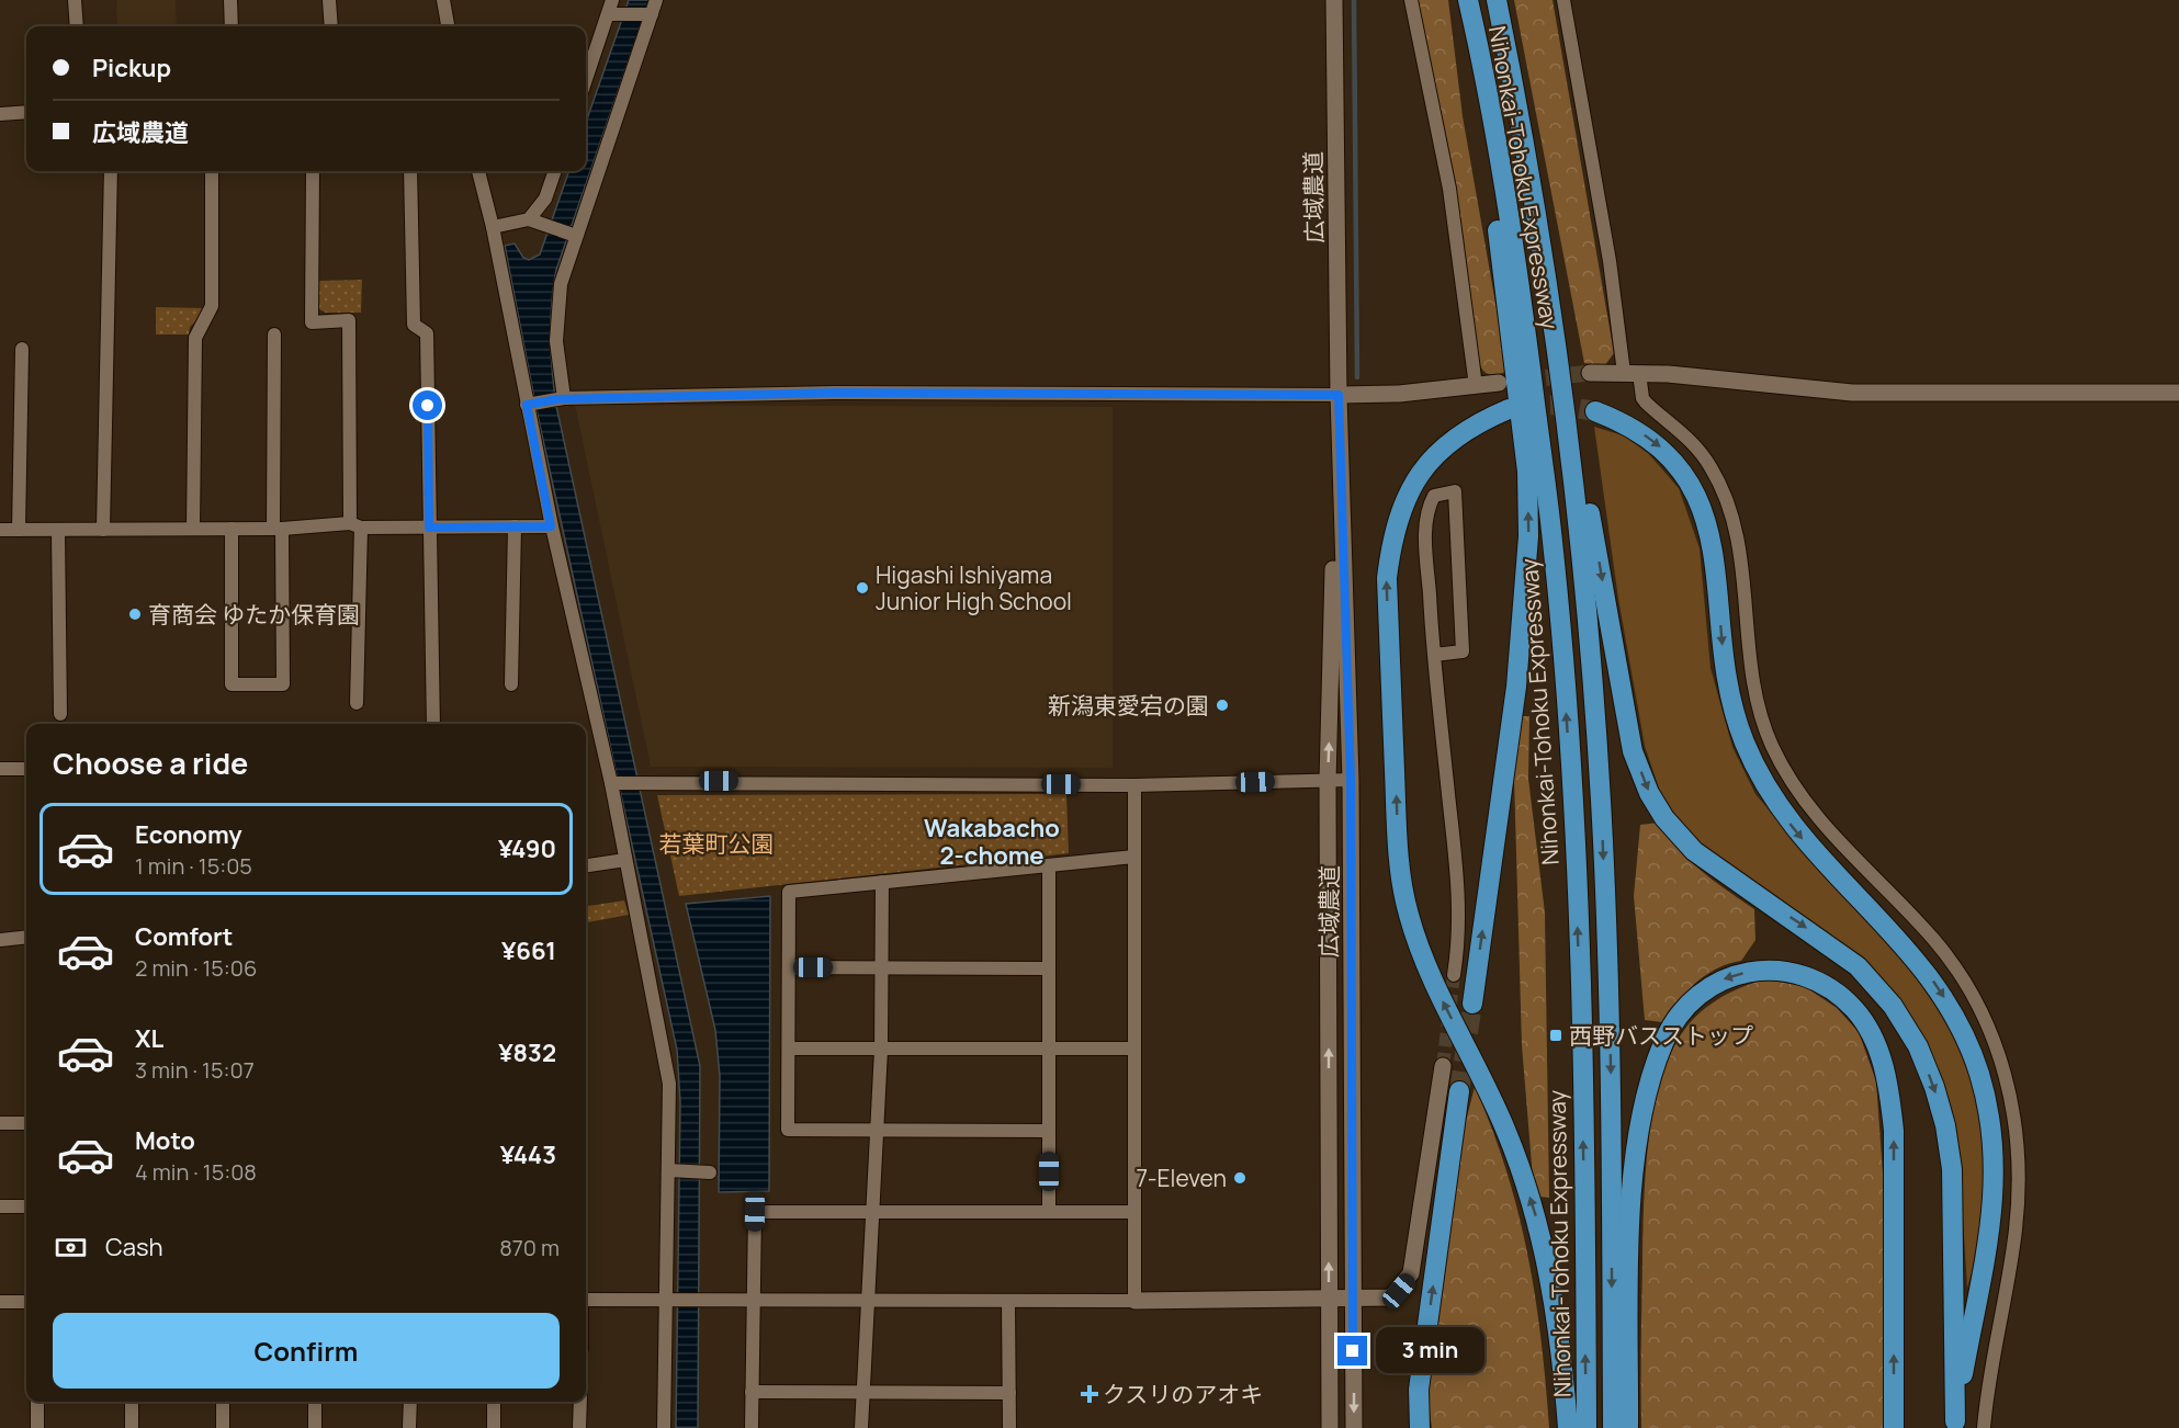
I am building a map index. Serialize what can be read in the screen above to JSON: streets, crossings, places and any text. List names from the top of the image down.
{
  "streets": {
    "highway": ["Nihonkai-Tohoku Expressway"],
    "street": ["広域農道"]
  },
  "districts": ["Wakabacho 2-chome"],
  "parks": ["若葉町公園"],
  "places": {
    "other": [
      "Higashi Ishiyama Junior High School",
      "育商会 ゆたか保育園",
      "新潟東愛宕の園",
      "7-Eleven"
    ],
    "transit": ["西野バスストップ"],
    "health": ["クスリのアオキ"]
  },
  "page": {
    "banner": ["Pickup", "広域農道"],
    "heading": "Choose a ride",
    "list": [
      {
        "name": "Economy",
        "note": "1 min · 15:05",
        "value": "¥490"
      },
      {
        "name": "Comfort",
        "note": "2 min · 15:06",
        "value": "¥661"
      },
      {
        "name": "XL",
        "note": "3 min · 15:07",
        "value": "¥832"
      },
      {
        "name": "Moto",
        "note": "4 min · 15:08",
        "value": "¥443"
      }
    ],
    "pay": ["Cash", "870 m"],
    "buttons": "Confirm",
    "bubble": "3 min"
  }
}
